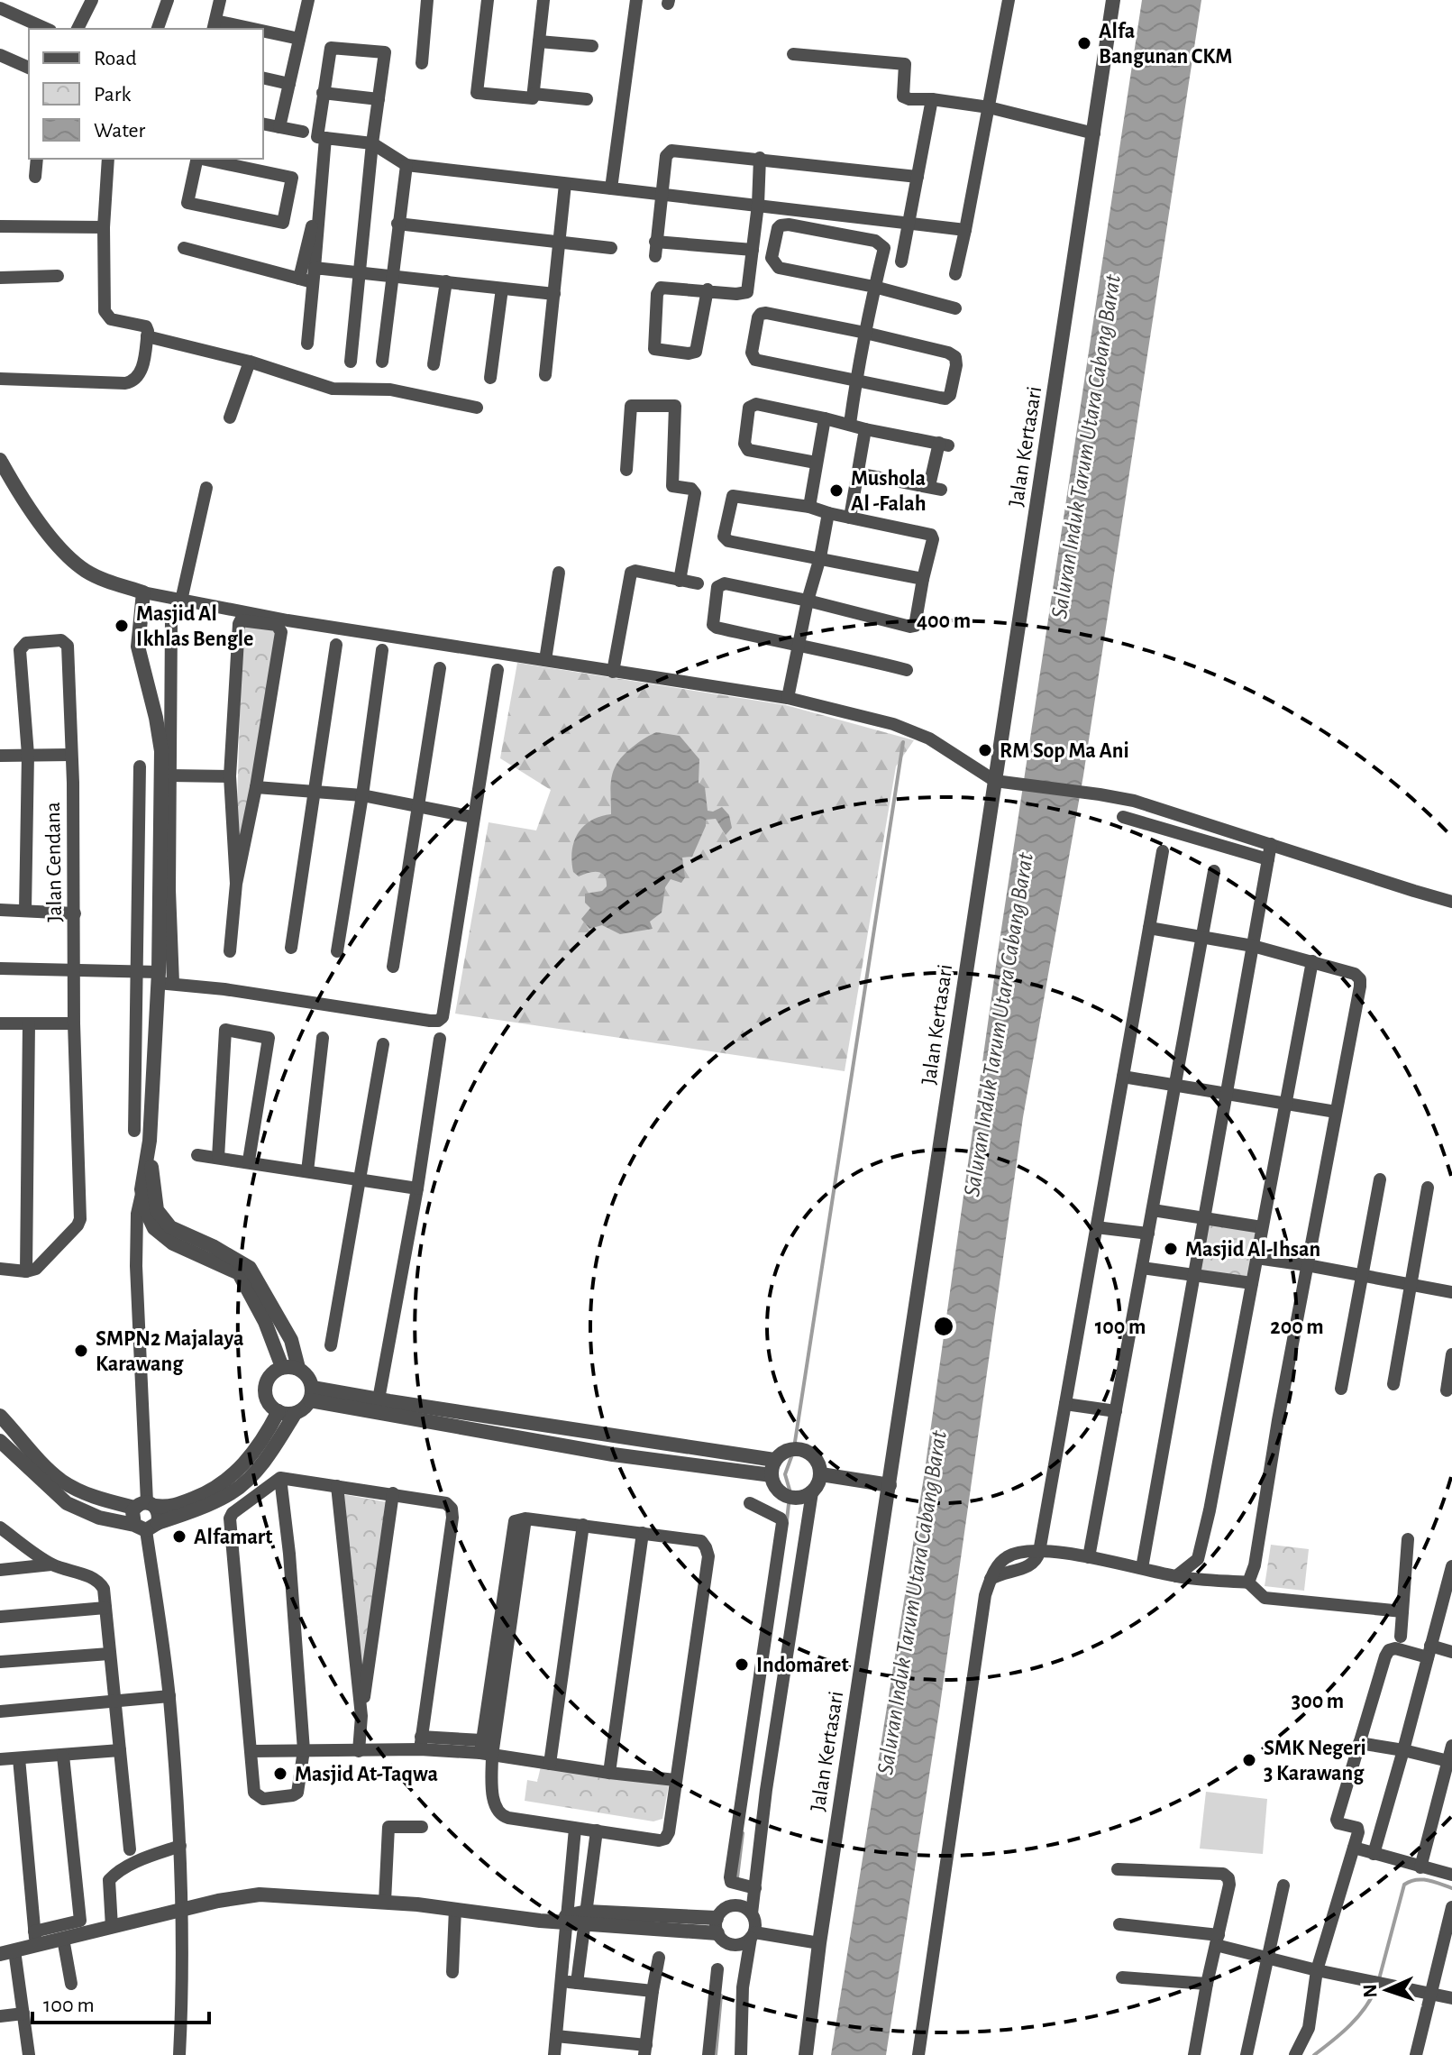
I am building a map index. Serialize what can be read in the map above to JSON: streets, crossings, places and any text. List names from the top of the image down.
{
  "streets": {
    "street": ["Jalan Kertasari", "Jalan Cendana"]
  },
  "water": ["Saluran Induk Tarum Utara Cabang Barat"],
  "places": [
    "Alfa Bangunan CKM",
    "Mushola Al -Falah",
    "Masjid Al Ikhlas Bengle",
    "RM Sop Ma Ani",
    "Masjid Al-Ihsan",
    "SMPN2 Majalaya Karawang",
    "Alfamart",
    "Indomaret",
    "SMK Negeri 3 Karawang",
    "Masjid At-Taqwa"
  ],
  "legend": ["Road", "Park", "Water"],
  "scale_bar": "100 m",
  "north": "left",
  "rings": [
    "400 m",
    "100 m",
    "200 m",
    "300 m"
  ]
}
